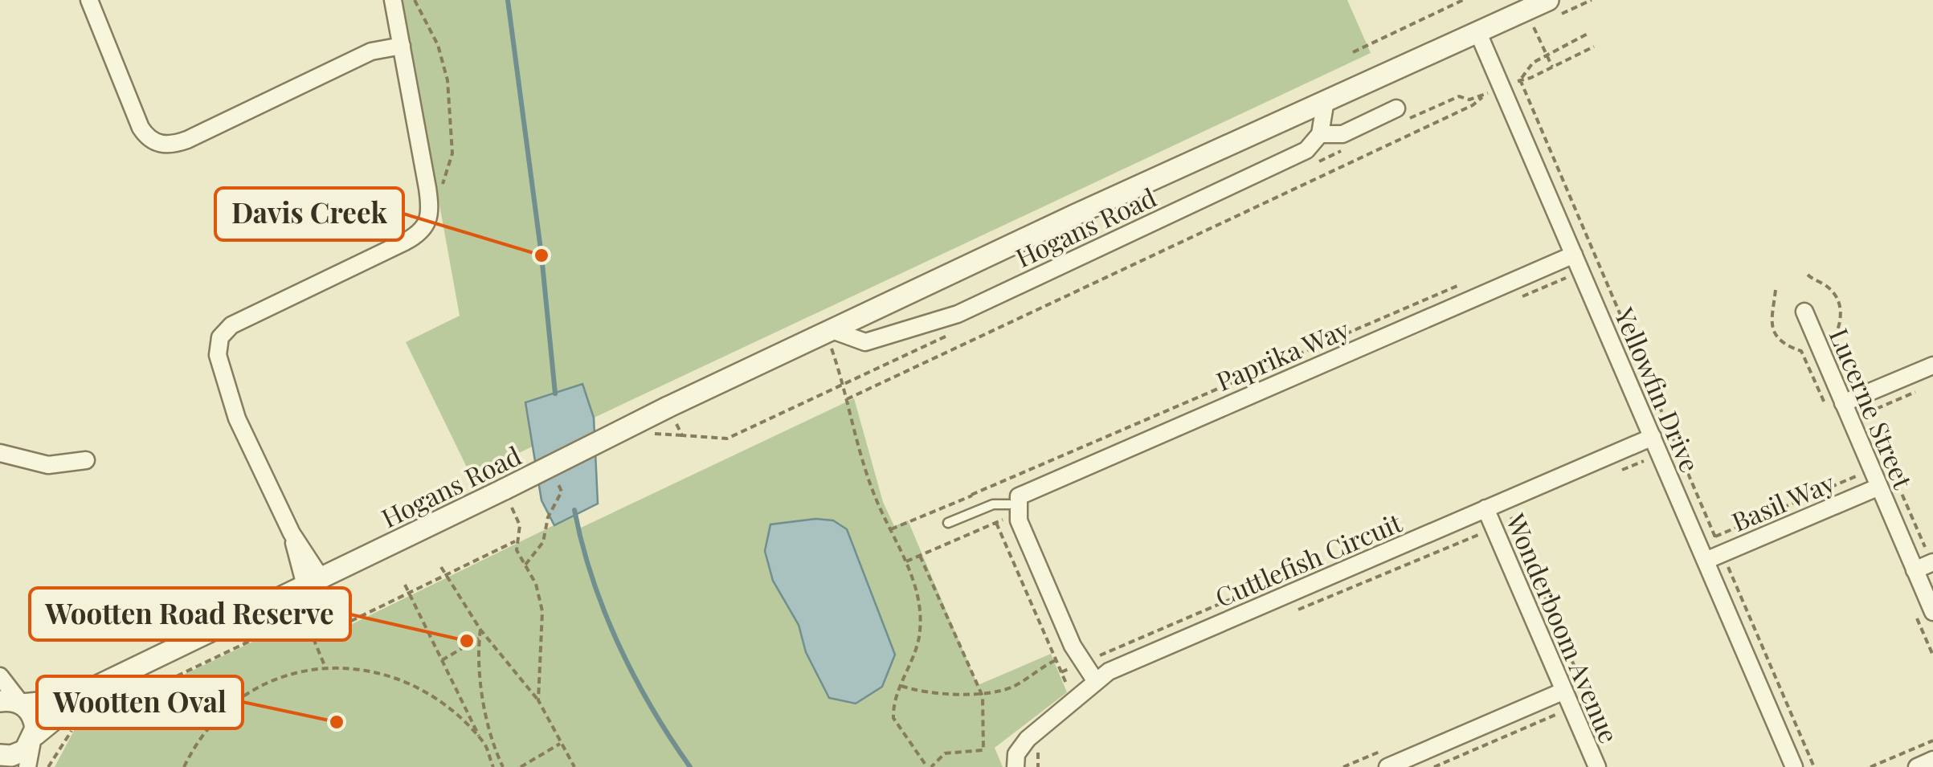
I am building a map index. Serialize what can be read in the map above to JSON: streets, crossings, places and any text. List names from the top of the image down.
{
  "streets": {
    "street": [
      "Hogans Road",
      "Paprika Way",
      "Yellowfin Drive",
      "Lucerne Street",
      "Basil Way",
      "Cuttlefish Circuit",
      "Wonderboom Avenue"
    ]
  },
  "crossings": [
    ["Hogans Road", "Yellowfin Drive"],
    ["Paprika Way", "Yellowfin Drive"],
    ["Yellowfin Drive", "Basil Way"],
    ["Yellowfin Drive", "Cuttlefish Circuit"],
    ["Lucerne Street", "Basil Way"],
    ["Cuttlefish Circuit", "Wonderboom Avenue"]
  ],
  "places": ["Davis Creek", "Wootten Road Reserve", "Wootten Oval"]
}
